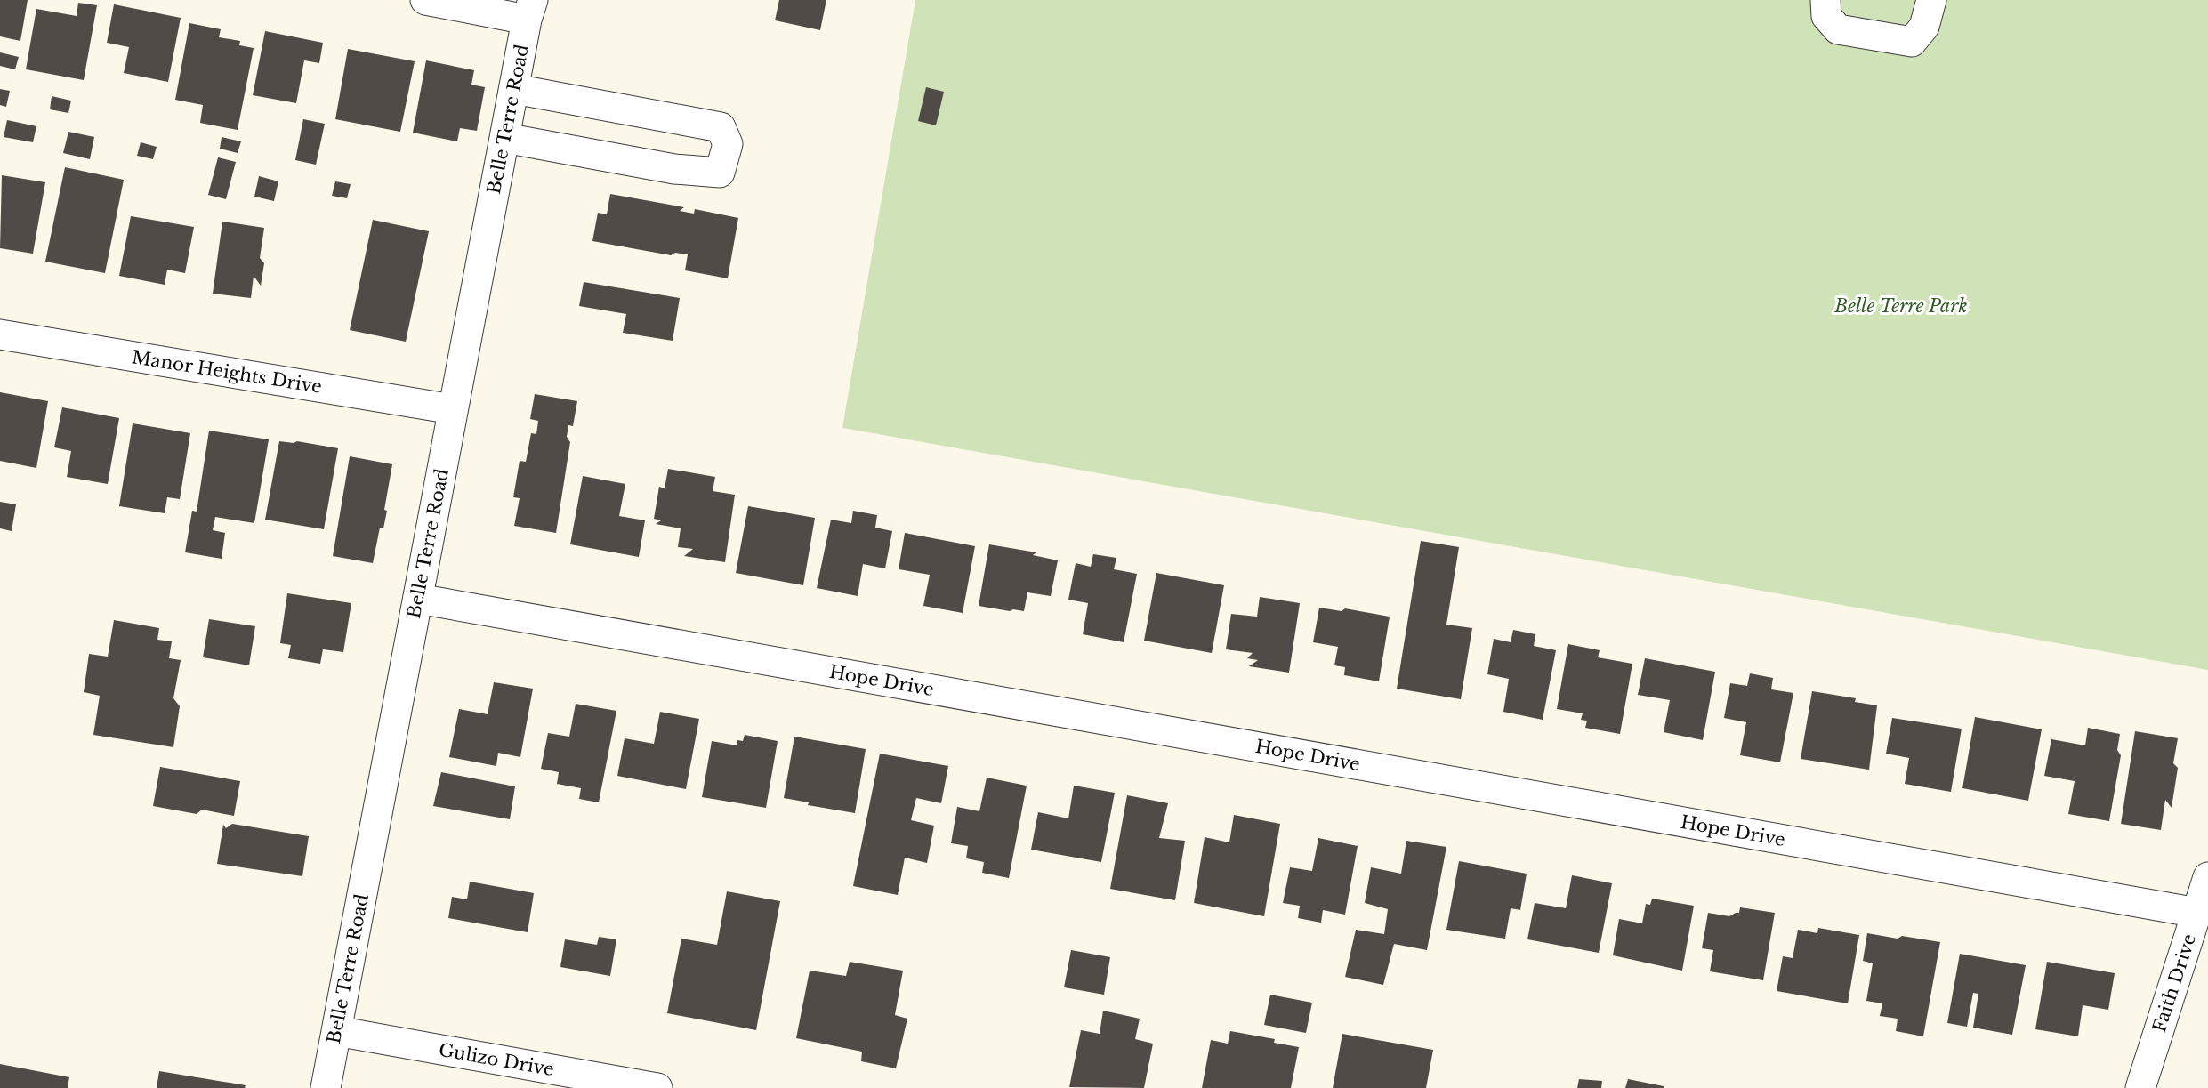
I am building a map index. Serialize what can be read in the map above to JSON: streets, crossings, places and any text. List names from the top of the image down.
{
  "streets": {
    "street": [
      "Belle Terre Road",
      "Manor Heights Drive",
      "Hope Drive",
      "Faith Drive",
      "Gulizo Drive"
    ]
  },
  "crossings": [
    ["Belle Terre Road", "Manor Heights Drive"],
    ["Belle Terre Road", "Hope Drive"],
    ["Belle Terre Road", "Gulizo Drive"],
    ["Hope Drive", "Faith Drive"]
  ],
  "parks": ["Belle Terre Park"]
}
